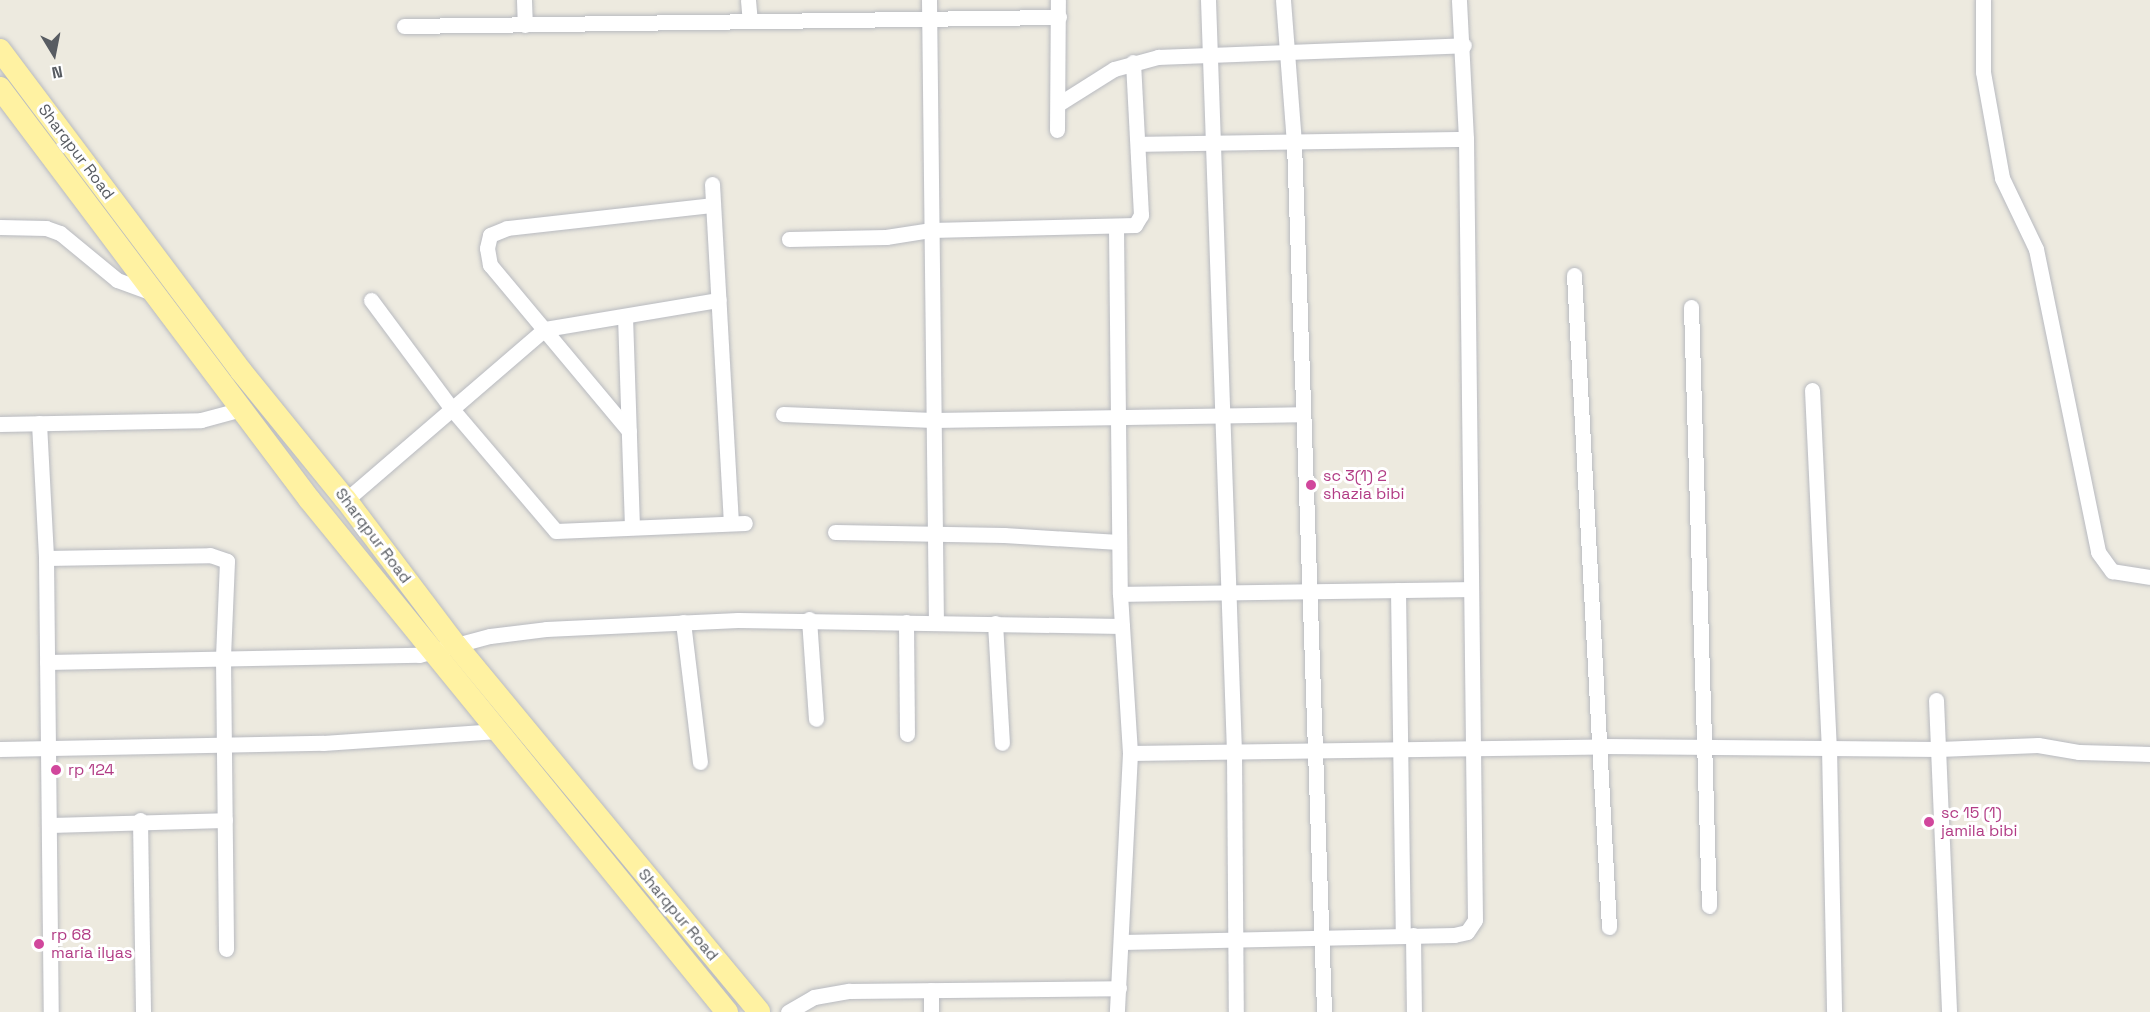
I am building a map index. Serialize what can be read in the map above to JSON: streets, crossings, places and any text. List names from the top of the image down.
{
  "streets": {
    "main road": ["Sharqpur Road"]
  },
  "places": [
    "sc 3(1) 2 shazia bibi",
    "rp 124",
    "sc 15 (1) jamila bibi",
    "rp 68 maria ilyas"
  ],
  "north": "bottom"
}
